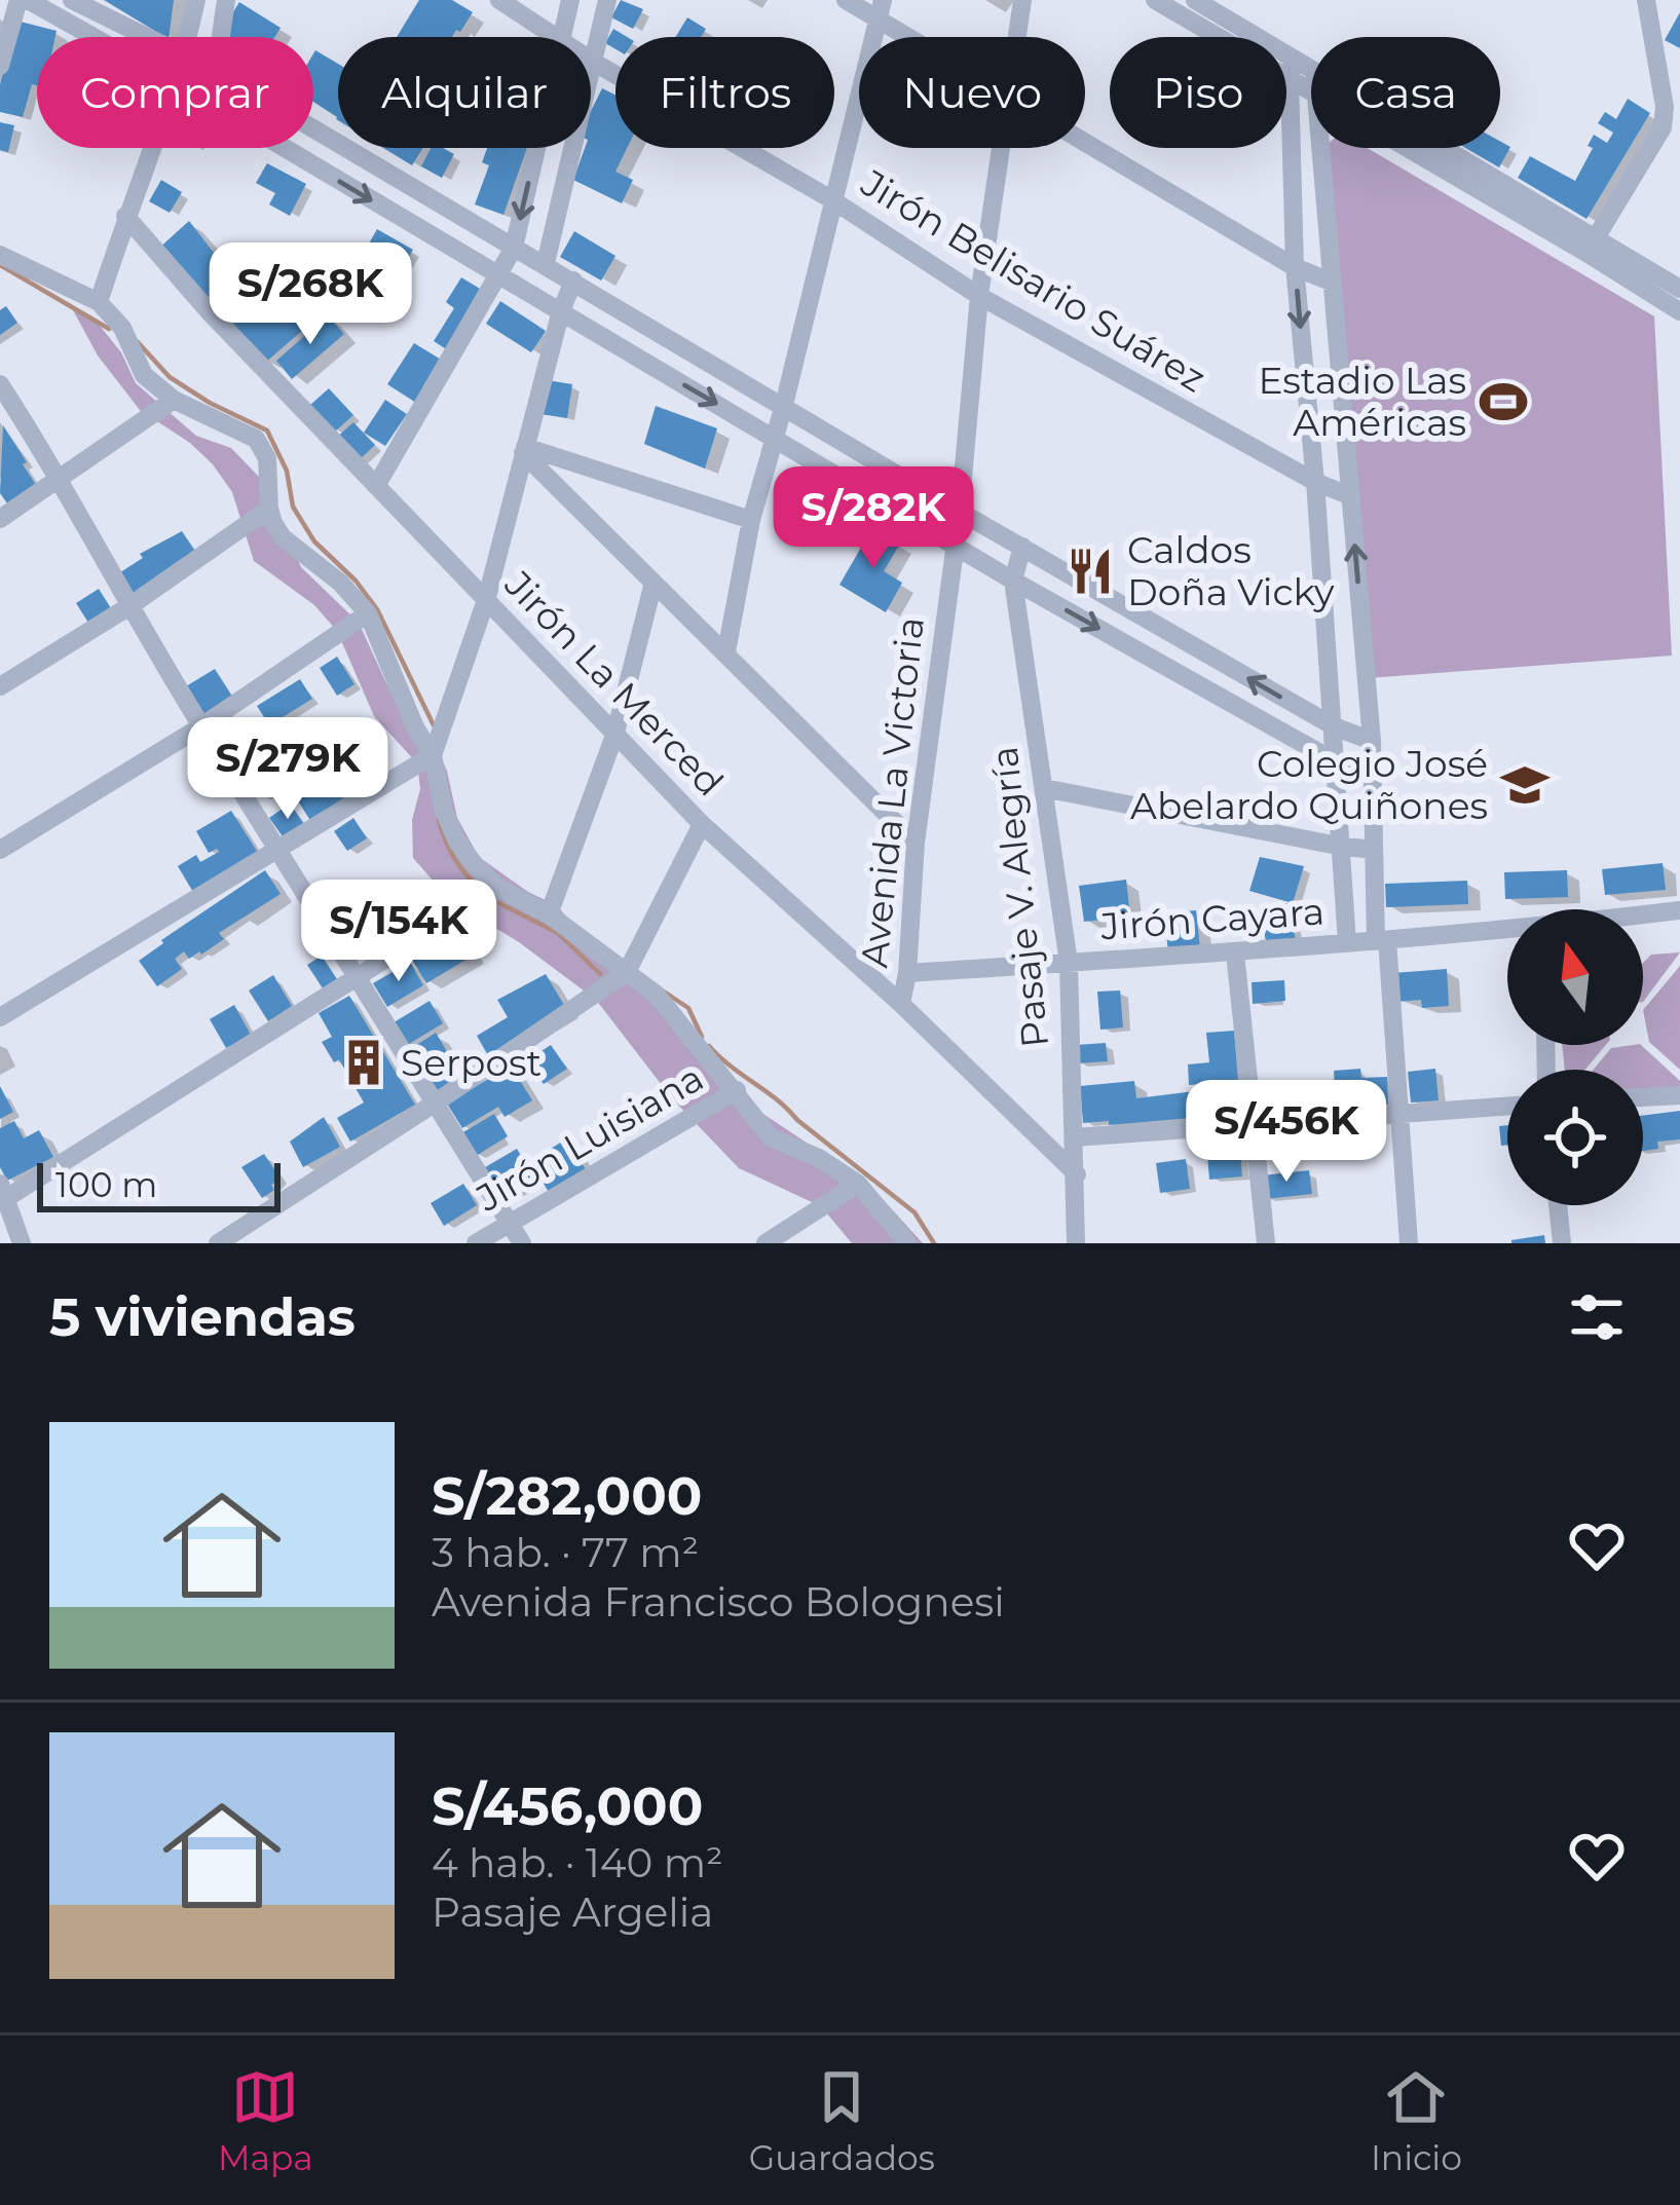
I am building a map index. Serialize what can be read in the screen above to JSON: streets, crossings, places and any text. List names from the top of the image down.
{
  "streets": {
    "street": [
      "Jirón Belisario Suárez",
      "Jirón La Merced",
      "Avenida La Victoria",
      "Pasaje V. Alegría",
      "Jirón Cayara",
      "Jirón Luisiana"
    ]
  },
  "crossings": [
    ["Jirón Belisario Suárez", "Avenida La Victoria"],
    ["Jirón La Merced", "Avenida La Victoria"],
    ["Jirón La Merced", "Pasaje V. Alegría"],
    ["Avenida La Victoria", "Jirón Cayara"],
    ["Pasaje V. Alegría", "Jirón Cayara"]
  ],
  "places": {
    "sports": ["Estadio Las Américas"],
    "restaurant": ["Caldos Doña Vicky"],
    "school or university": ["Colegio José Abelardo Quiñones"],
    "building": ["Serpost"]
  },
  "scale_bar": "100 m",
  "north": "top",
  "page": {
    "chip": [
      "Comprar",
      "Alquilar",
      "Filtros",
      "Nuevo",
      "Piso",
      "Casa"
    ],
    "price": [
      "S/268K",
      "S/282K",
      "S/279K",
      "S/154K",
      "S/456K"
    ],
    "scale": "100 m",
    "heading": "5 viviendas",
    "list": [
      {
        "name": "S/282,000",
        "note": "3 hab. · 77 m² · Avenida Francisco Bolognesi"
      },
      {
        "name": "S/456,000",
        "note": "4 hab. · 140 m² · Pasaje Argelia"
      }
    ],
    "tabs": ["Mapa", "Guardados", "Inicio"]
  }
}
